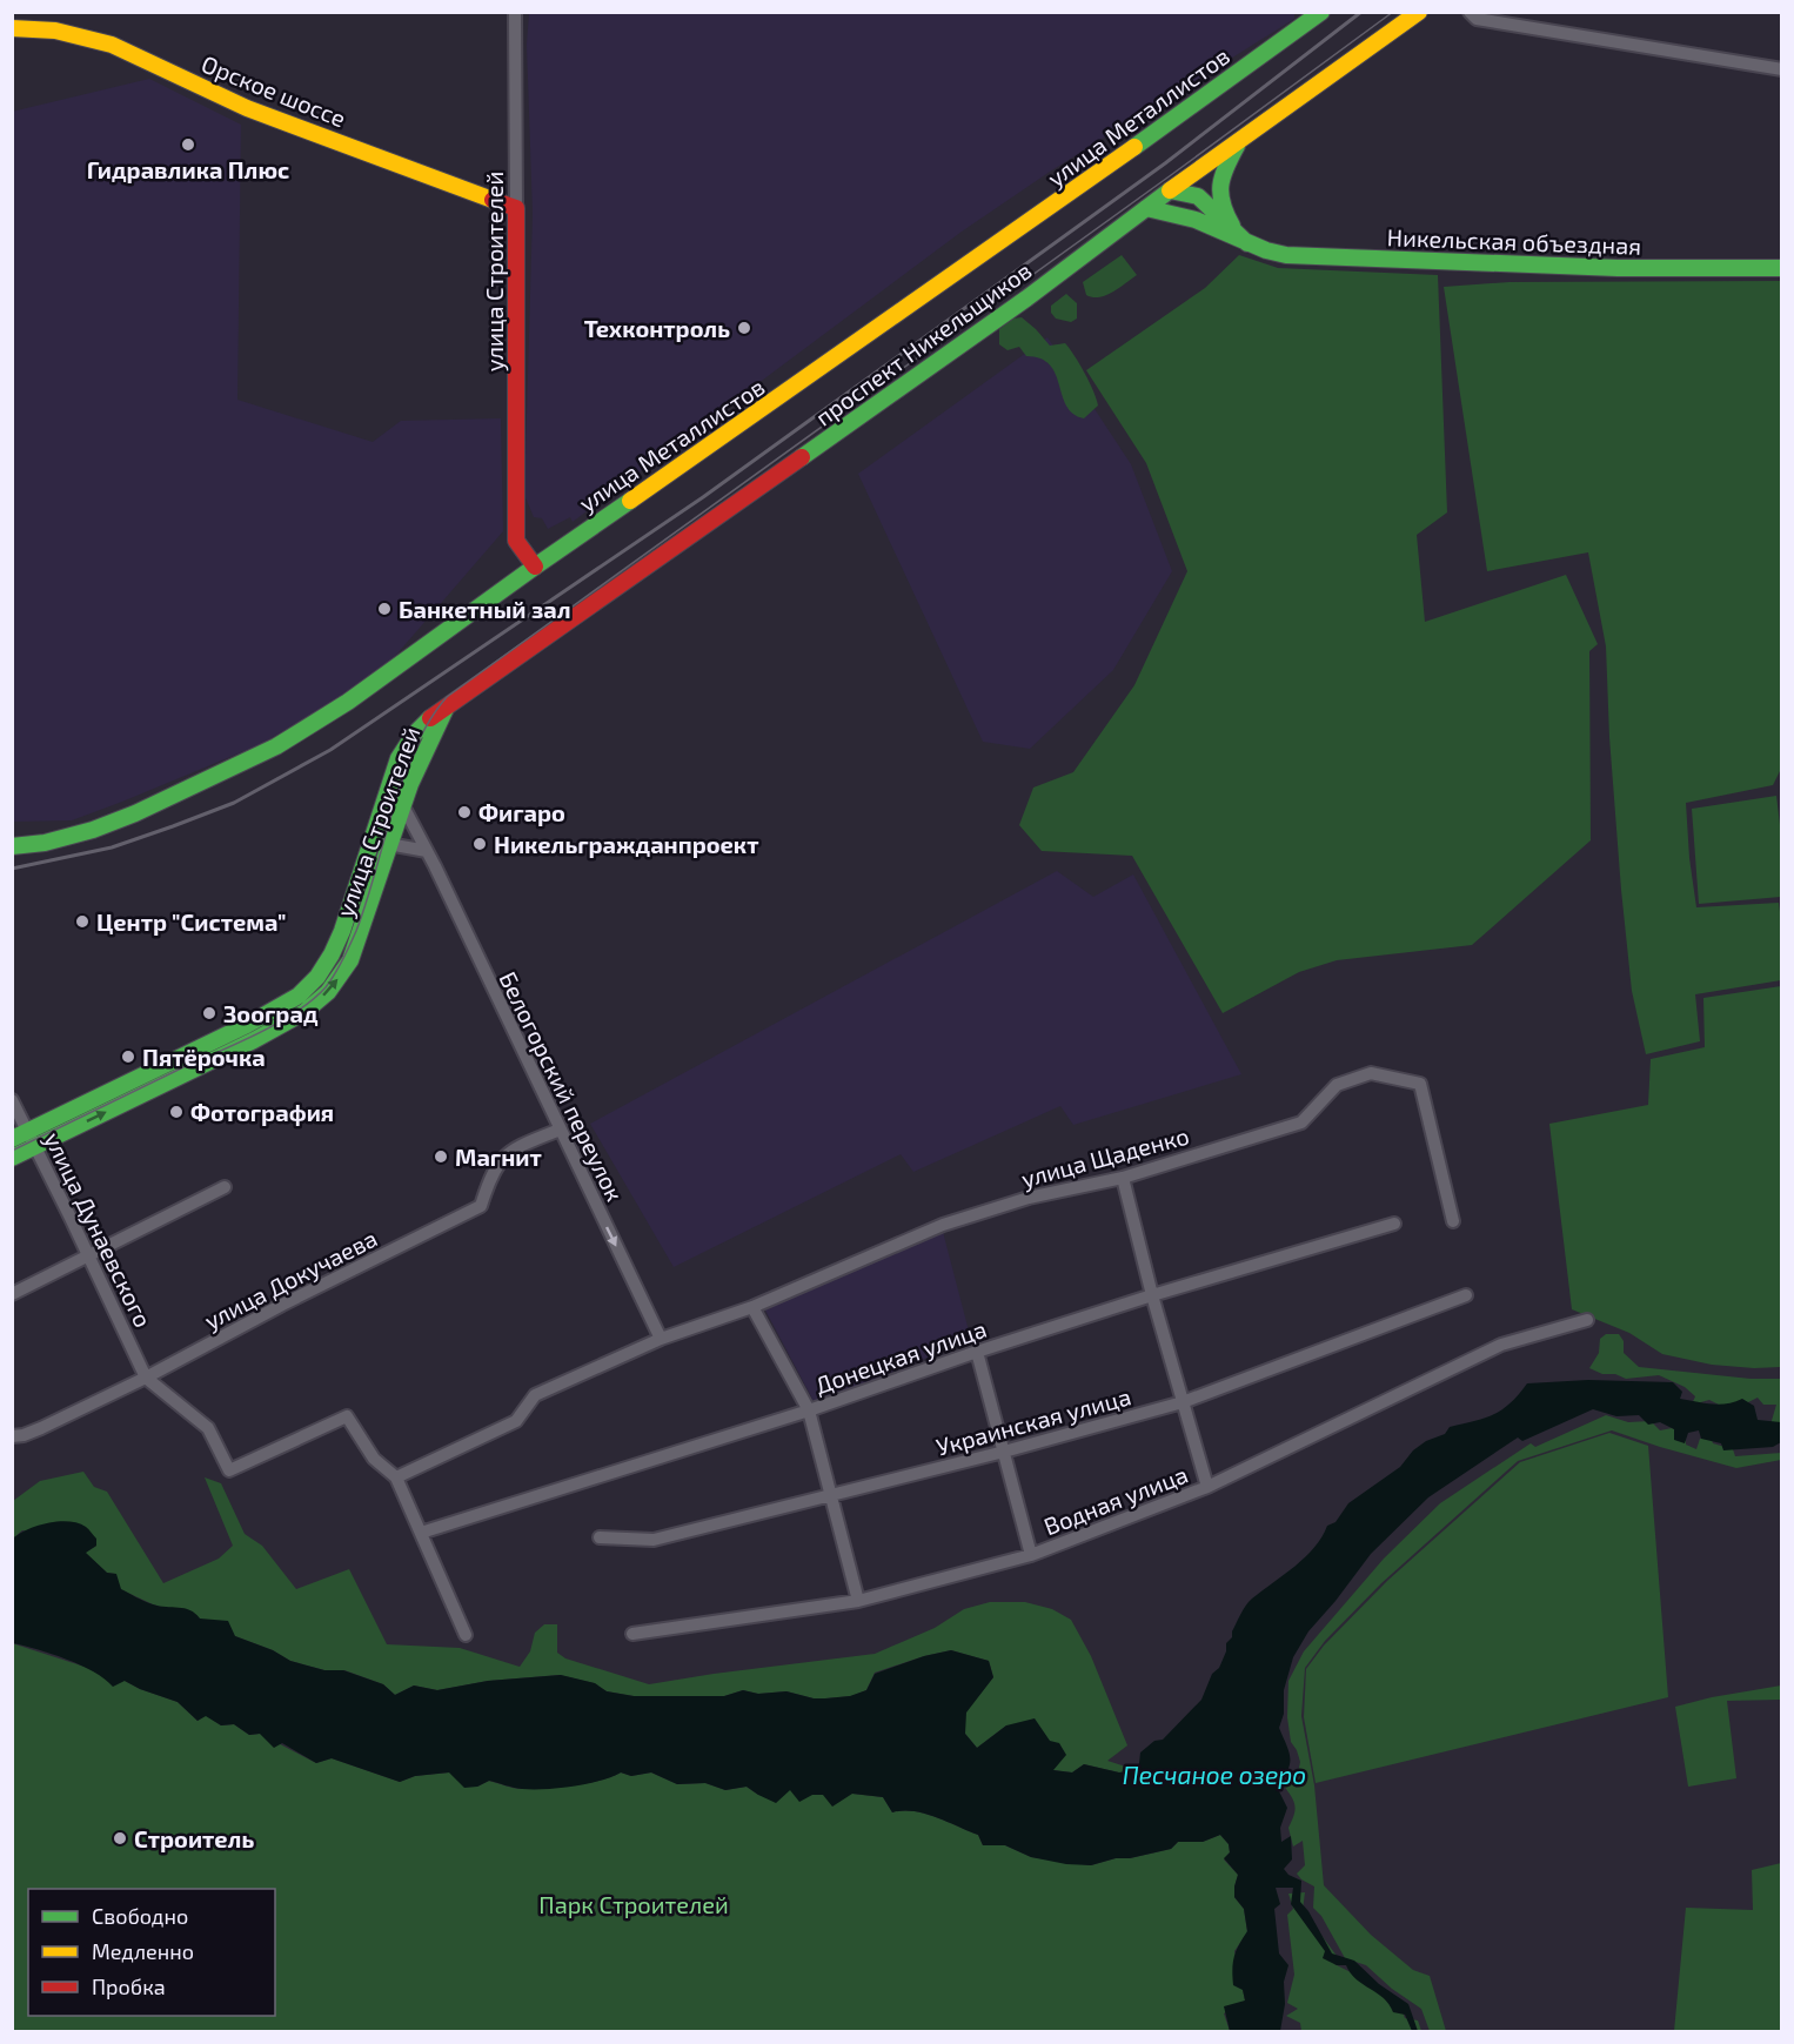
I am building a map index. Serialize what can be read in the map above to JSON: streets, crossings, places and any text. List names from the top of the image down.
{
  "streets": {
    "main road": [
      "Орское шоссе",
      "улица Металлистов",
      "Никельская объездная",
      "улица Строителей",
      "проспект Никельщиков"
    ],
    "street": [
      "Белогорский переулок",
      "улица Щаденко",
      "улица Дунаевского",
      "улица Докучаева",
      "Донецкая улица",
      "Украинская улица",
      "Водная улица"
    ]
  },
  "crossings": [
    ["Орское шоссе", "улица Строителей"],
    ["улица Металлистов", "улица Строителей"],
    ["Никельская объездная", "проспект Никельщиков"],
    ["улица Строителей", "проспект Никельщиков"],
    ["улица Строителей", "Белогорский переулок"],
    ["улица Строителей", "улица Дунаевского"],
    ["Белогорский переулок", "улица Щаденко"],
    ["Белогорский переулок", "улица Докучаева"],
    ["улица Дунаевского", "улица Докучаева"]
  ],
  "one_way": ["Белогорский переулок"],
  "water": ["Песчаное озеро"],
  "parks": ["Парк Строителей"],
  "places": [
    "Гидравлика Плюс",
    "Техконтроль",
    "Банкетный зал",
    "Фигаро",
    "Никельгражданпроект",
    "Центр \"Система\"",
    "Зооград",
    "Пятёрочка",
    "Фотография",
    "Магнит",
    "Строитель"
  ],
  "legend": ["Свободно", "Медленно", "Пробка"]
}
